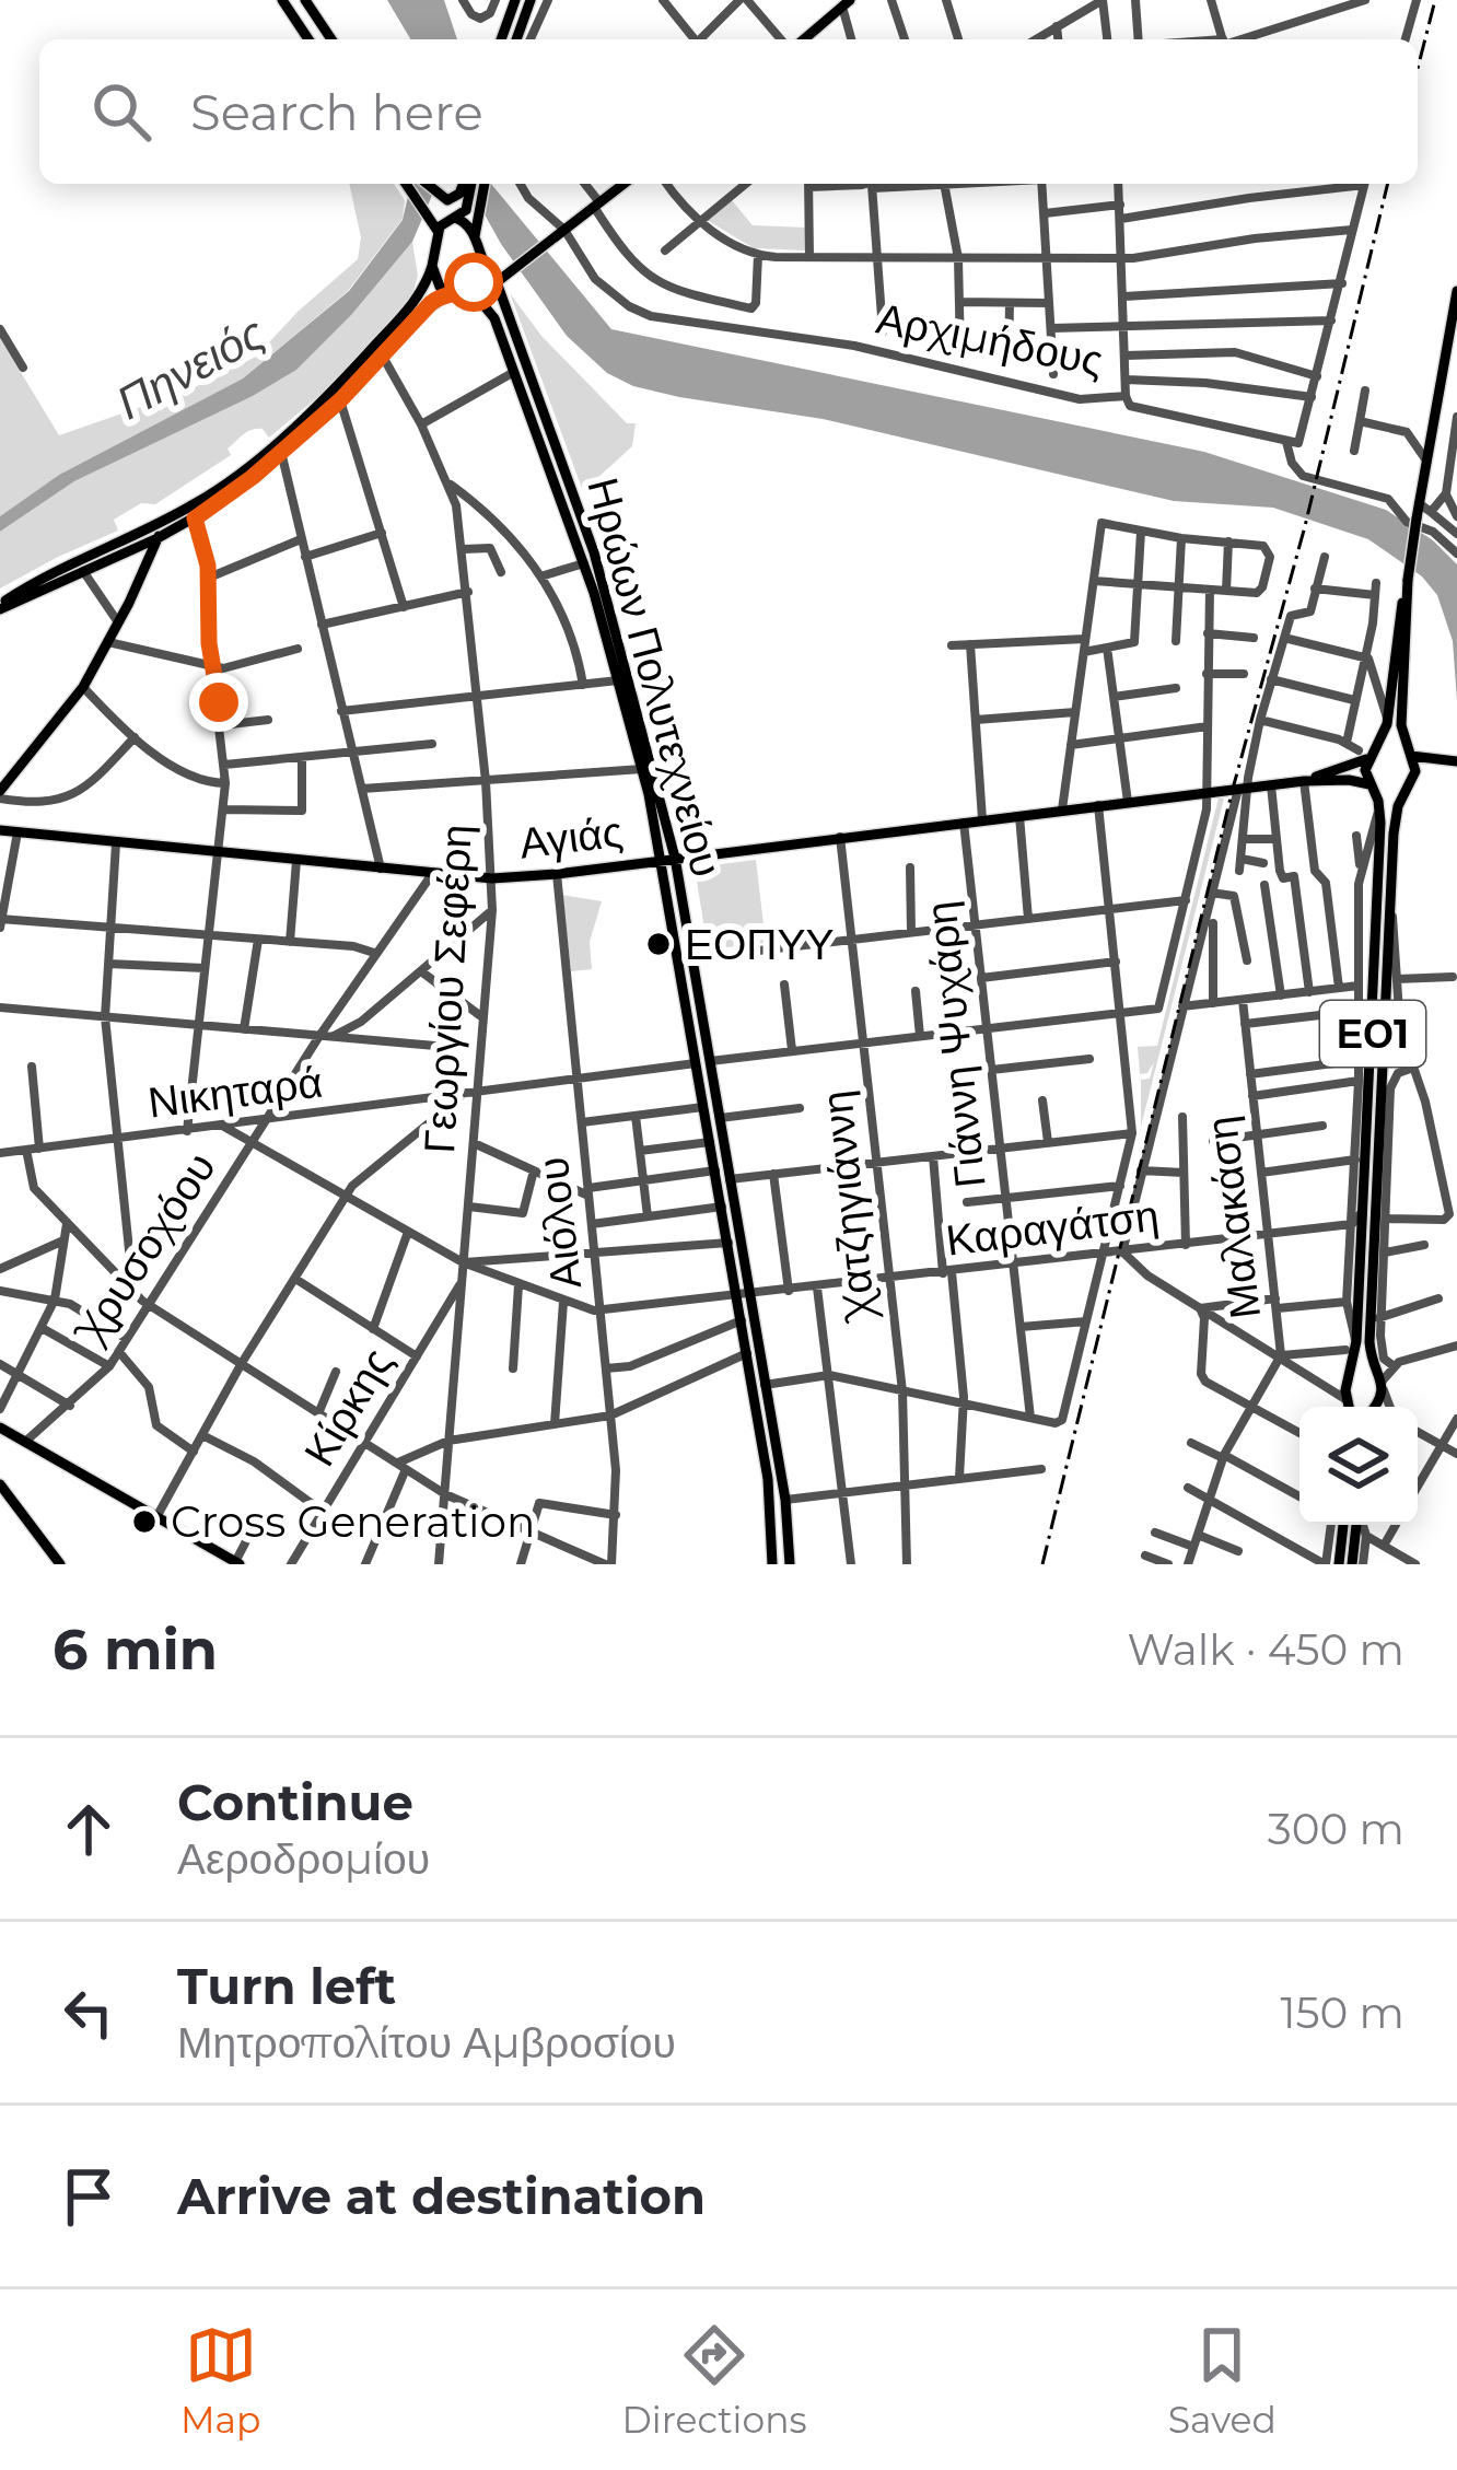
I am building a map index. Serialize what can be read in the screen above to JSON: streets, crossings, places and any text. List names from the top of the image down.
{
  "streets": {
    "main road": ["Ηρώων Πολυτεχνείου", "Αγιάς", "ΕΟ1"],
    "street": [
      "Αρχιμήδους",
      "Γεωργίου Σεφέρη",
      "Γιάννη Ψυχάρη",
      "Νικηταρά",
      "Χατζηγιάννη",
      "Μαλακάση",
      "Αιόλου",
      "Καραγάτση",
      "Χρυσοχόου",
      "Κίρκης"
    ]
  },
  "crossings": [
    ["Ηρώων Πολυτεχνείου", "Αγιάς"],
    ["Ηρώων Πολυτεχνείου", "Νικηταρά"],
    ["Ηρώων Πολυτεχνείου", "Καραγάτση"],
    ["Αγιάς", "Γεωργίου Σεφέρη"],
    ["Αγιάς", "ΕΟ1"],
    ["Αγιάς", "Γιάννη Ψυχάρη"],
    ["Αγιάς", "Χατζηγιάννη"],
    ["Αγιάς", "Αιόλου"],
    ["Αγιάς", "Χρυσοχόου"],
    ["Γεωργίου Σεφέρη", "Νικηταρά"],
    ["Γεωργίου Σεφέρη", "Καραγάτση"],
    ["Γεωργίου Σεφέρη", "Κίρκης"],
    ["Γιάννη Ψυχάρη", "Νικηταρά"],
    ["Γιάννη Ψυχάρη", "Καραγάτση"],
    ["Νικηταρά", "Χατζηγιάννη"],
    ["Νικηταρά", "Αιόλου"],
    ["Νικηταρά", "Καραγάτση"],
    ["Νικηταρά", "Χρυσοχόου"],
    ["Χατζηγιάννη", "Καραγάτση"],
    ["Μαλακάση", "Καραγάτση"],
    ["Αιόλου", "Καραγάτση"],
    ["Καραγάτση", "Χρυσοχόου"]
  ],
  "water": ["Πηνειός"],
  "places": ["ΕΟΠΥΥ", "Cross Generation"],
  "page": {
    "search": "Search here",
    "heading": ["6 min", "Walk · 450 m"],
    "list": [
      ["Continue", "Αεροδρομίου", "300 m"],
      ["Turn left", "Μητροπολίτου Αμβροσίου", "150 m"],
      "Arrive at destination"
    ],
    "nav": ["Map", "Directions", "Saved"]
  }
}
